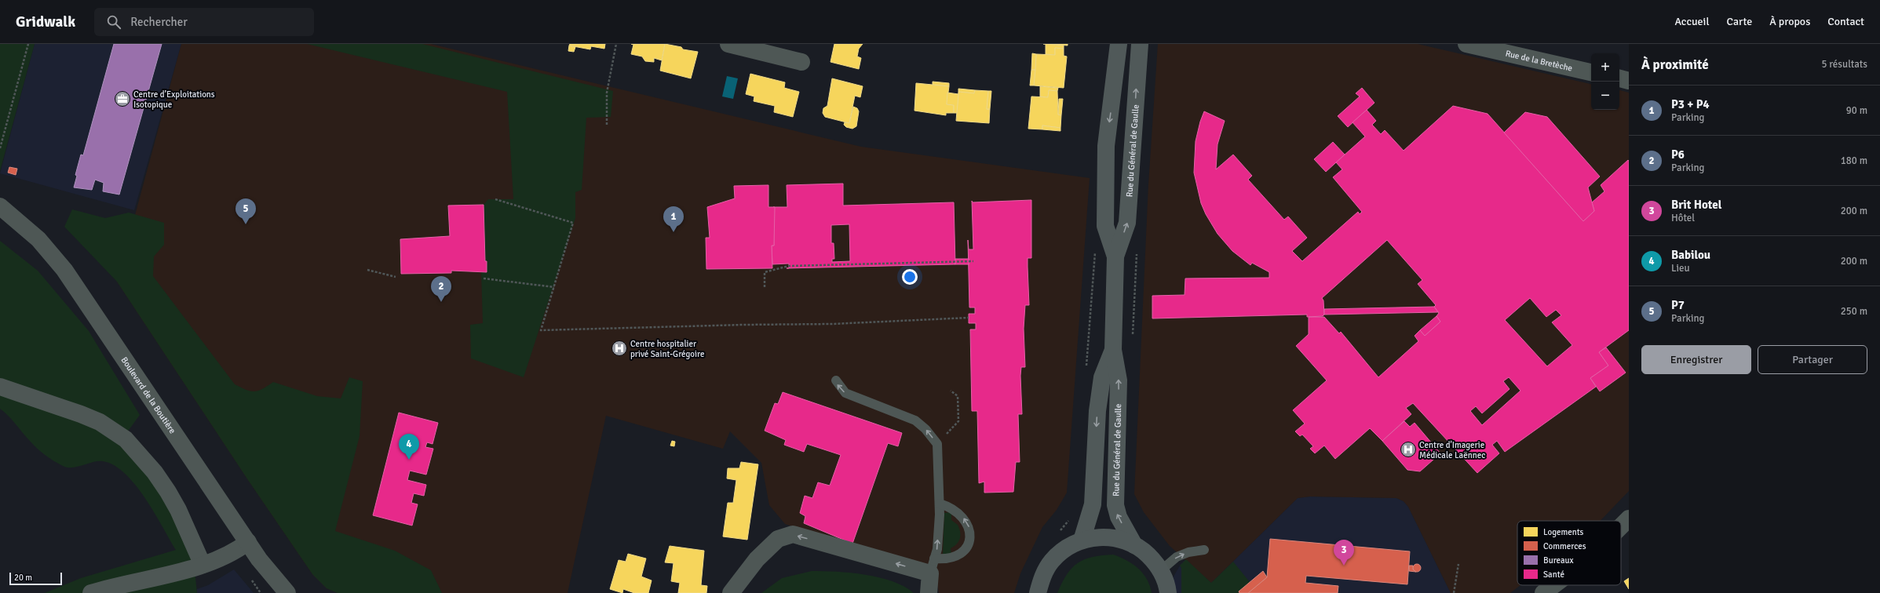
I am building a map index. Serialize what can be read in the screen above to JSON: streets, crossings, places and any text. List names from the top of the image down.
{
  "streets": {
    "main road": ["Rue du Général de Gaulle"],
    "street": ["Rue de la Bretèche", "Boulevard de la Boutière"]
  },
  "places": {
    "office": ["Centre d’Exploitations Isotopique"],
    "hospital": ["Centre hospitalier privé Saint-Grégoire", "Centre d'Imagerie Médicale Laënnec"]
  },
  "legend": [
    "Logements",
    "Commerces",
    "Bureaux",
    "Santé"
  ],
  "scale_bar": "20 m",
  "page": {
    "header": "Gridwalk",
    "search": "Rechercher",
    "nav": [
      "Accueil",
      "Carte",
      "À propos",
      "Contact"
    ],
    "heading": ["À proximité", "5 résultats"],
    "map_buttons": ["+", "−"],
    "list": [
      {
        "mark": "1",
        "name": "P3 + P4",
        "note": "Parking",
        "value": "90 m"
      },
      {
        "mark": "2",
        "name": "P6",
        "note": "Parking",
        "value": "180 m"
      },
      {
        "mark": "3",
        "name": "Brit Hotel",
        "note": "Hôtel",
        "value": "200 m"
      },
      {
        "mark": "4",
        "name": "Babilou",
        "note": "Lieu",
        "value": "200 m"
      },
      {
        "mark": "5",
        "name": "P7",
        "note": "Parking",
        "value": "250 m"
      }
    ],
    "pins": [
      "5",
      "1",
      "2",
      "4",
      "3"
    ],
    "buttons": ["Enregistrer", "Partager"],
    "scale": "20 m"
  }
}
